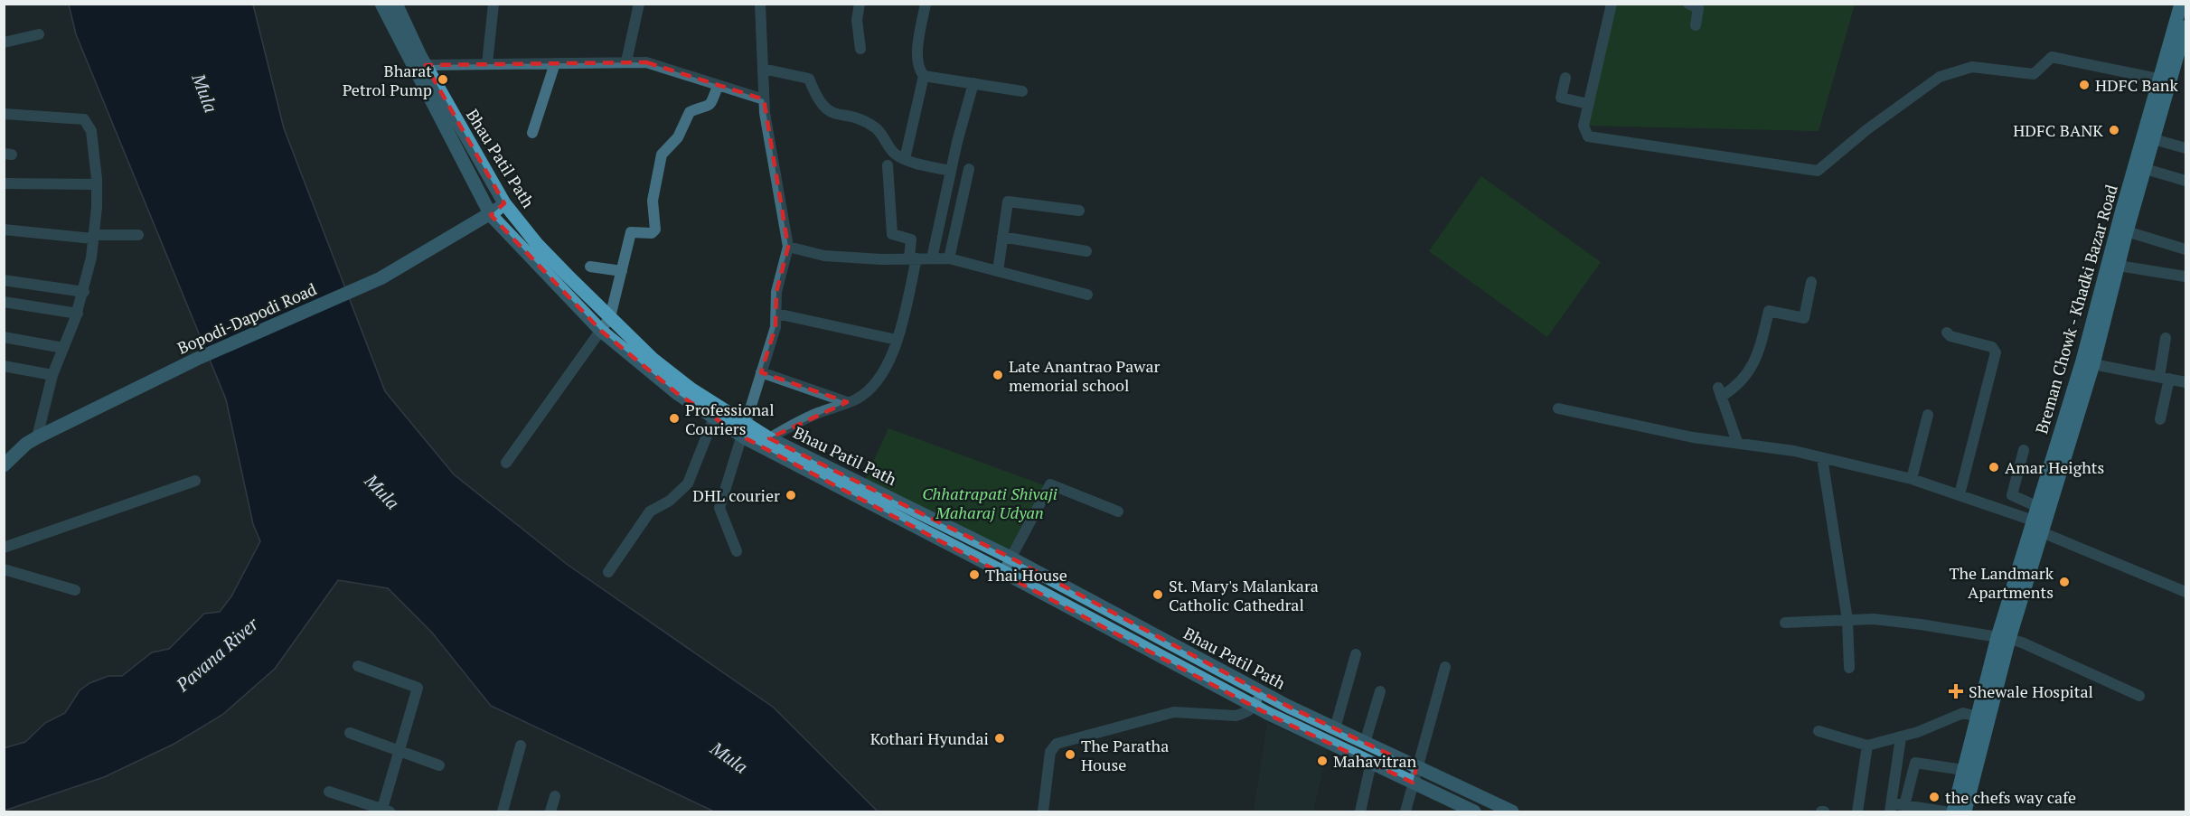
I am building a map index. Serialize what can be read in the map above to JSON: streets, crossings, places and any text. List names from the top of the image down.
{
  "streets": {
    "main road": ["Bhau Patil Path", "Breman Chowk - Khadki Bazar Road", "Bopodi-Dapodi Road"]
  },
  "crossings": [
    ["Bhau Patil Path", "Bopodi-Dapodi Road"]
  ],
  "water": ["Mula", "Pavana River"],
  "parks": ["Chhatrapati Shivaji Maharaj Udyan"],
  "places": {
    "other": [
      "Bharat Petrol Pump",
      "HDFC Bank",
      "HDFC BANK",
      "Late Anantrao Pawar memorial school",
      "Professional Couriers",
      "Amar Heights",
      "DHL courier",
      "Thai House",
      "The Landmark Apartments",
      "St. Mary's Malankara Catholic Cathedral",
      "Kothari Hyundai",
      "The Paratha House",
      "Mahavitran",
      "the chefs way cafe"
    ],
    "health": ["Shewale Hospital"]
  }
}
